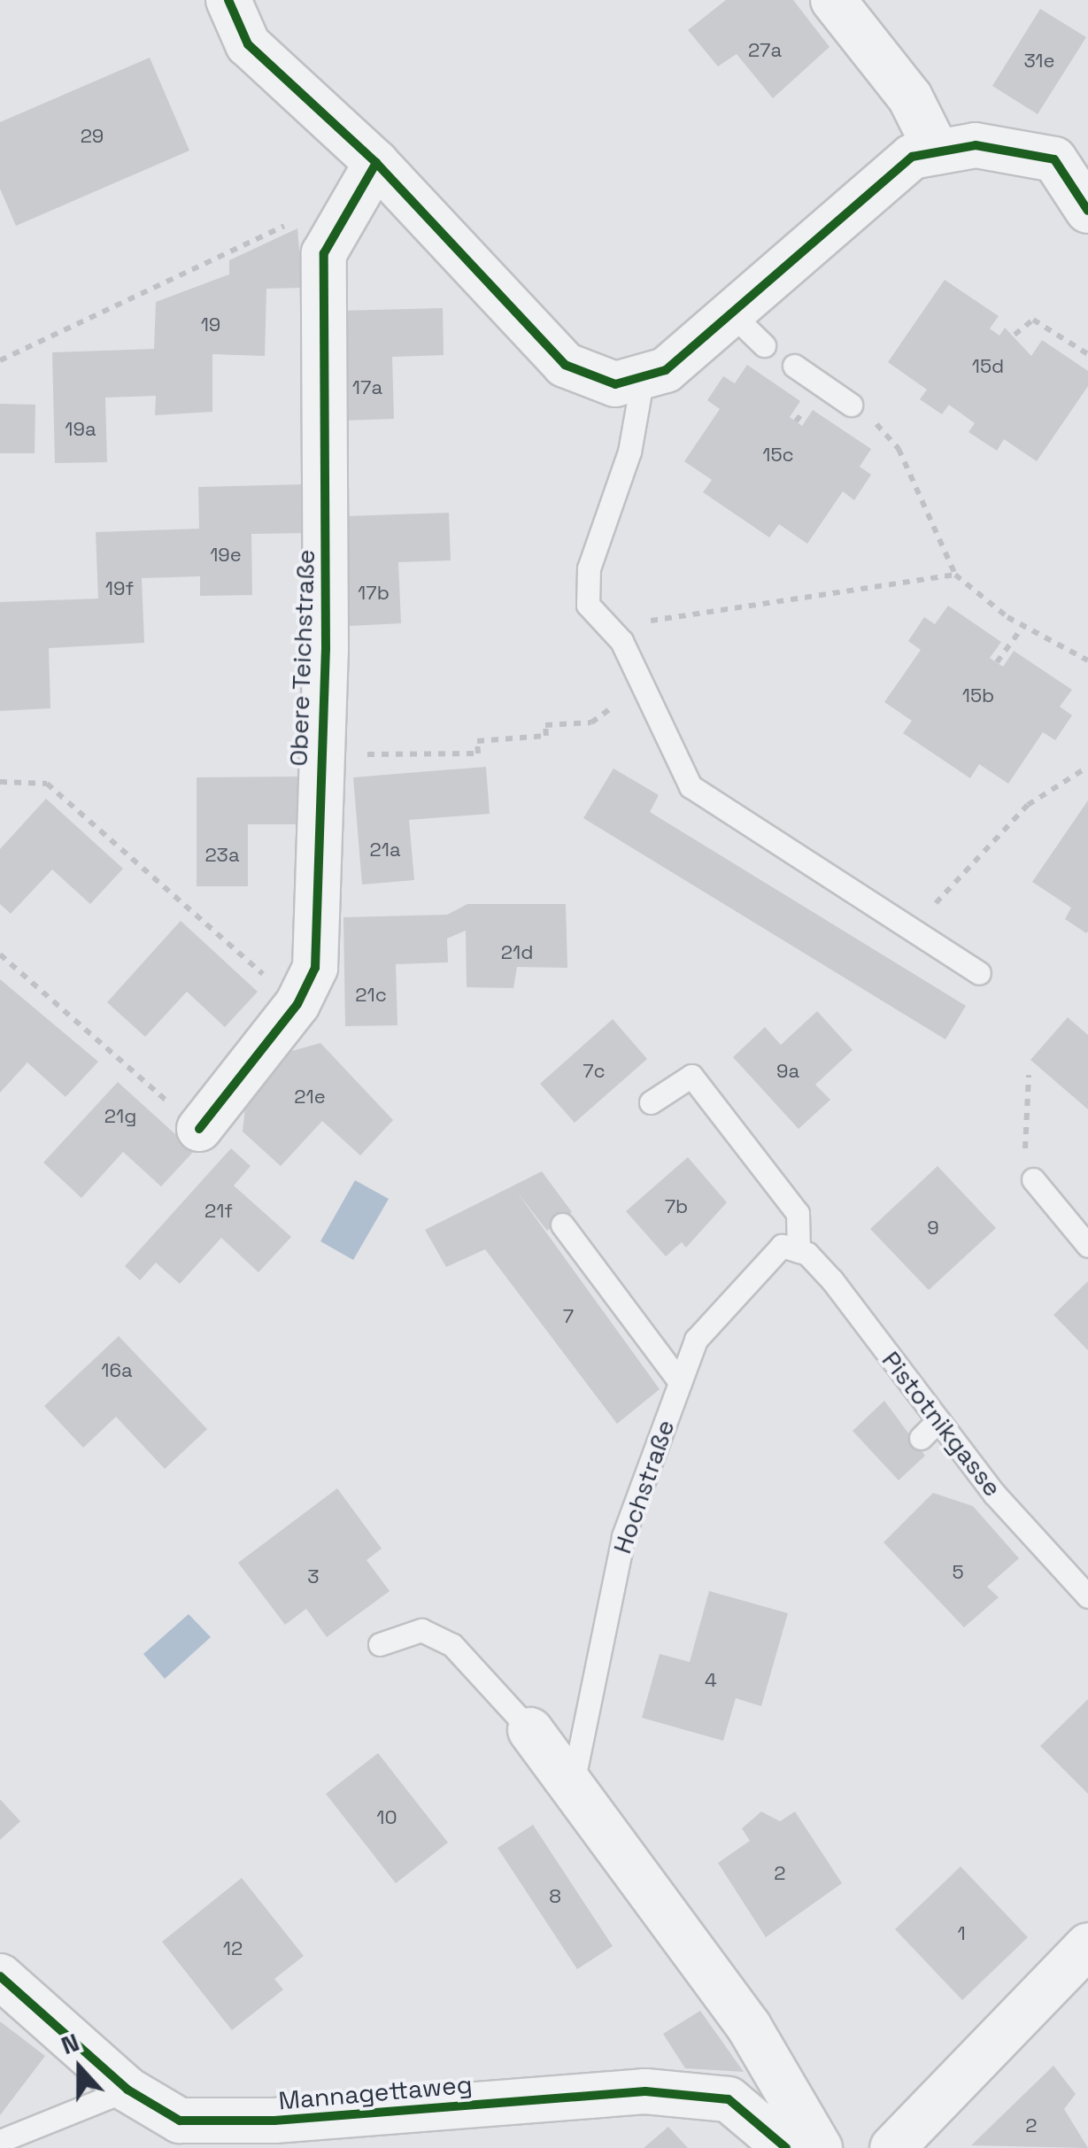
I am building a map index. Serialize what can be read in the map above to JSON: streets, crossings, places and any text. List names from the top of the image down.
{
  "streets": {
    "street": ["Obere Teichstraße", "Mannagettaweg"],
    "lane": ["Pistotnikgasse", "Hochstraße"]
  },
  "crossings": [
    ["Pistotnikgasse", "Hochstraße"]
  ],
  "house_numbers": [
    "27a",
    "31e",
    "29",
    "19",
    "15d",
    "17a",
    "19a",
    "15c",
    "19e",
    "19f",
    "17b",
    "15b",
    "21a",
    "23a",
    "21d",
    "21c",
    "7c",
    "9a",
    "21e",
    "21g",
    "7b",
    "21f",
    "9",
    "7",
    "16a",
    "5",
    "3",
    "4",
    "10",
    "2",
    "8",
    "1",
    "12",
    "2"
  ],
  "north": "top"
}
